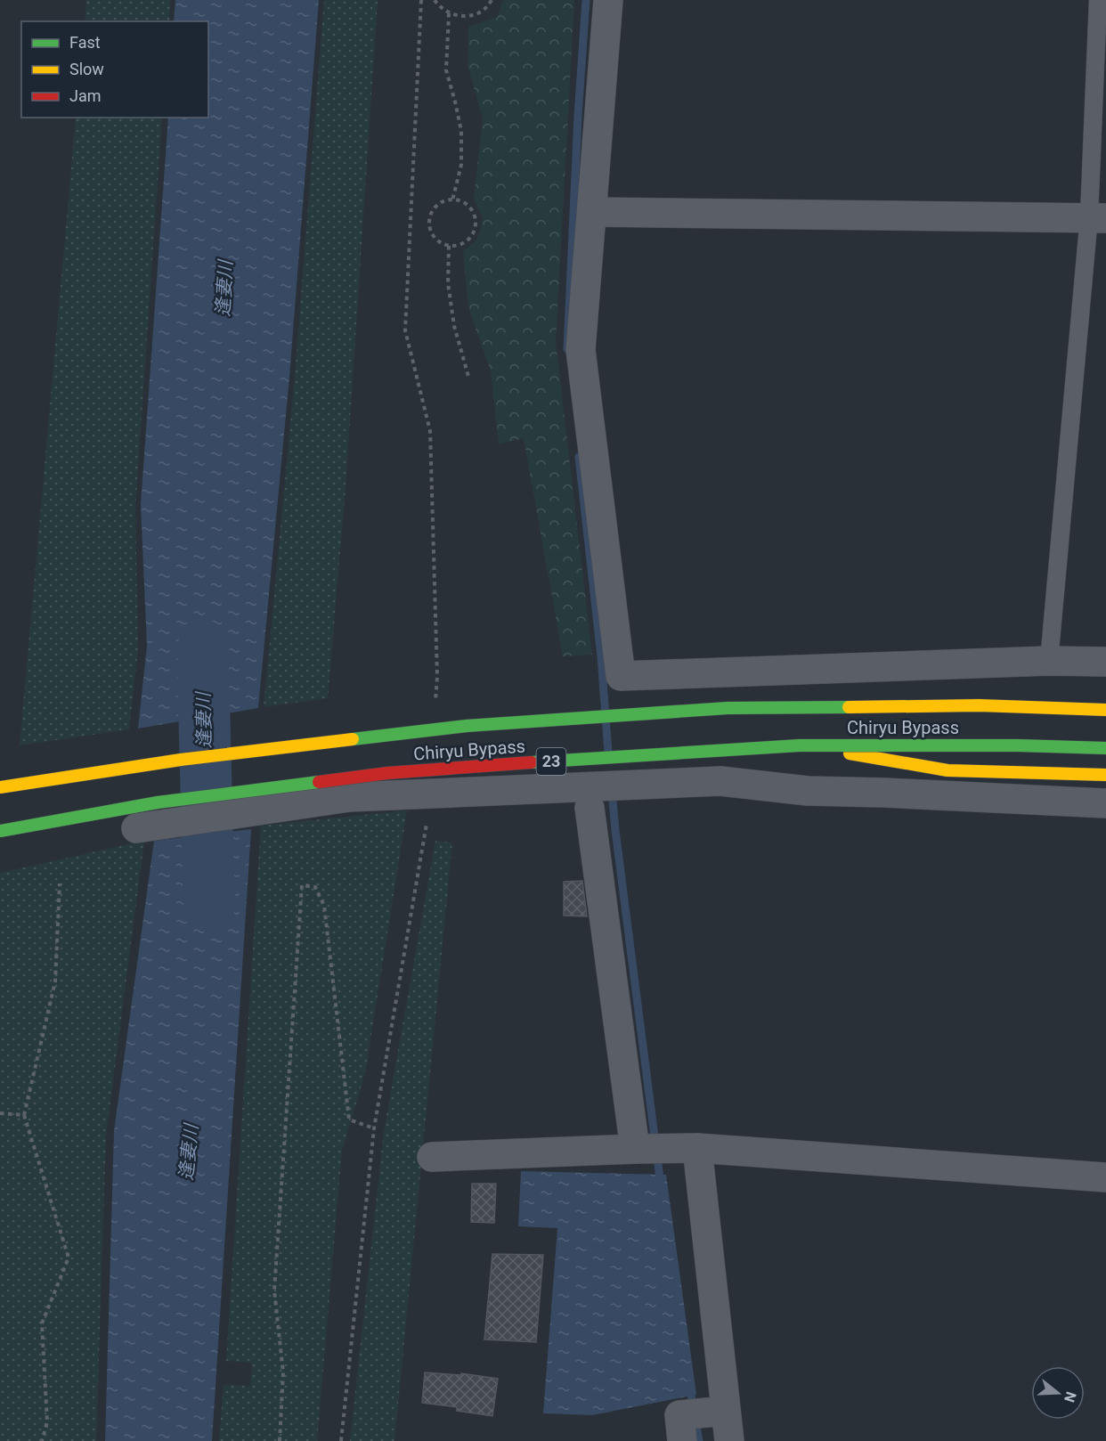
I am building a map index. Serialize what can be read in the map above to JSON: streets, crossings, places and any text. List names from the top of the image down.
{
  "streets": {
    "highway": ["Chiryu Bypass", "23"]
  },
  "water": ["逢妻川"],
  "legend": ["Fast", "Slow", "Jam"],
  "north": "right"
}
